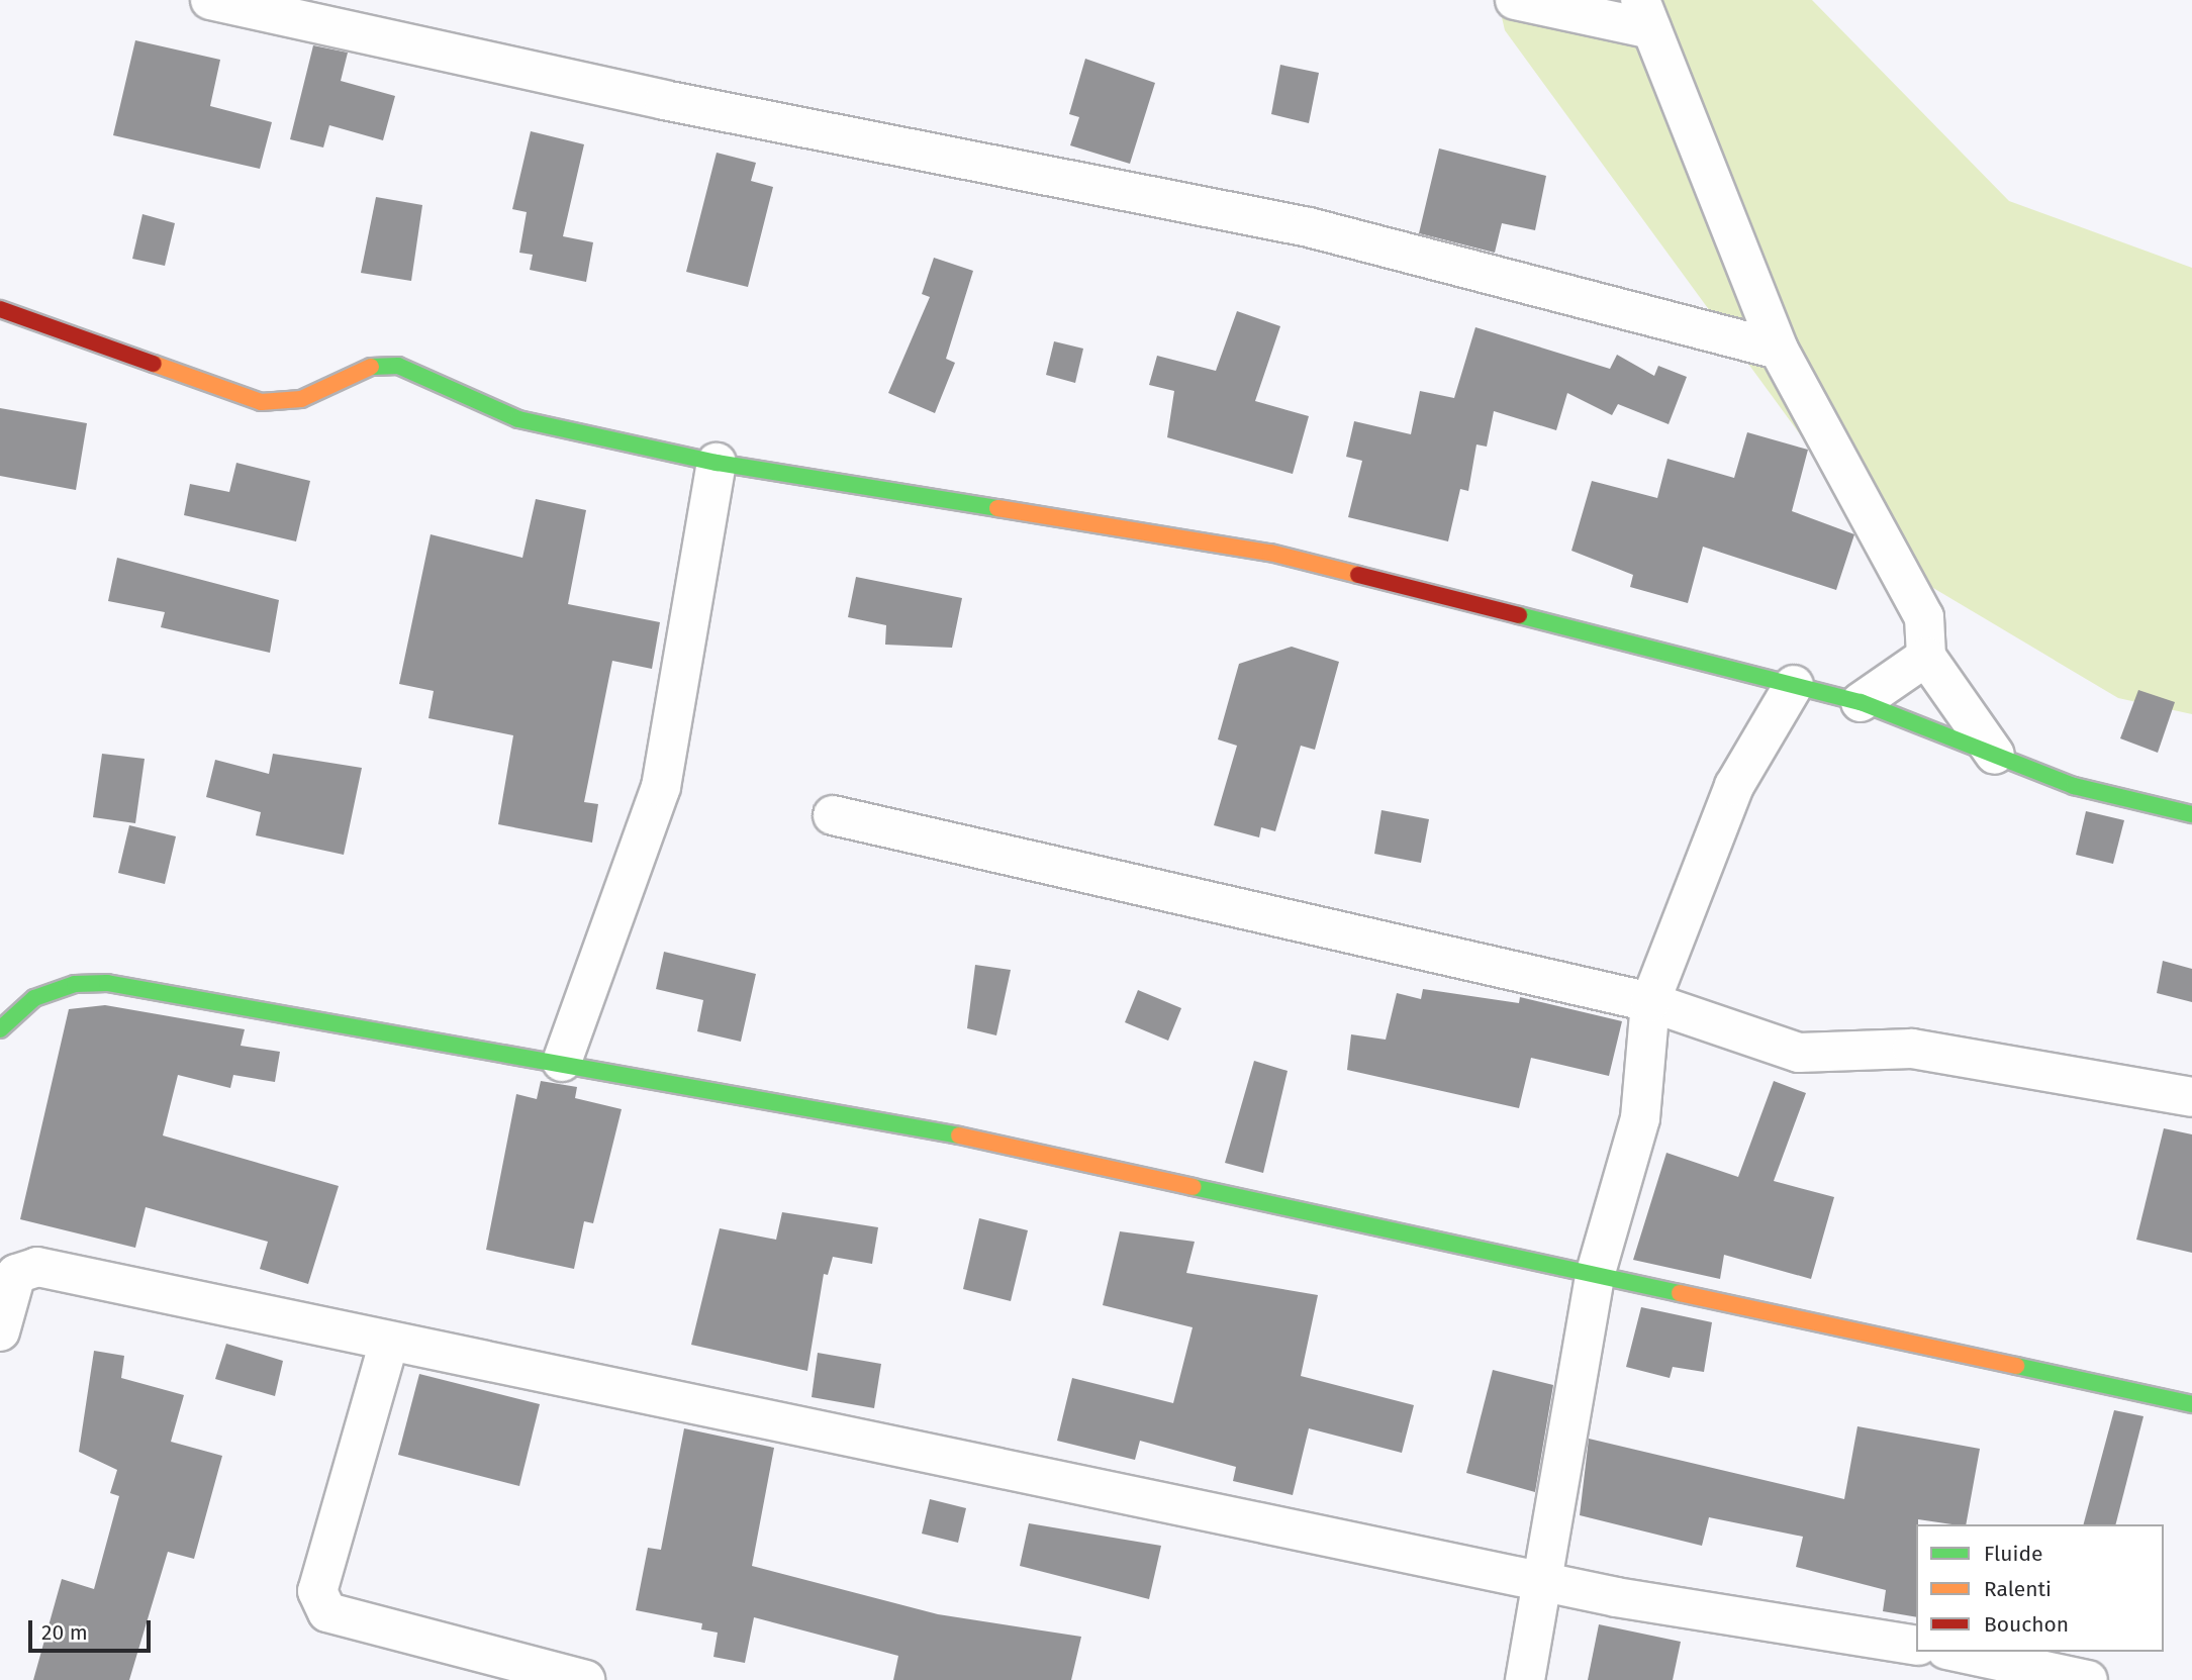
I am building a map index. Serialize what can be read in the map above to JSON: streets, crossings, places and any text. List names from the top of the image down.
{
  "legend": ["Fluide", "Ralenti", "Bouchon"],
  "scale_bar": "20 m"
}
